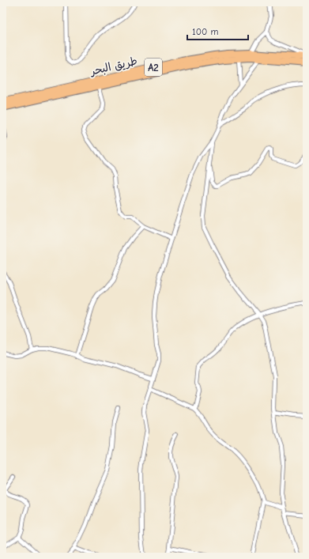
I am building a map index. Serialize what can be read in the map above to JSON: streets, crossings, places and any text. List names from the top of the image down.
{
  "streets": {
    "highway": ["طريق البحر", "A2"]
  },
  "scale_bar": "100 m"
}
